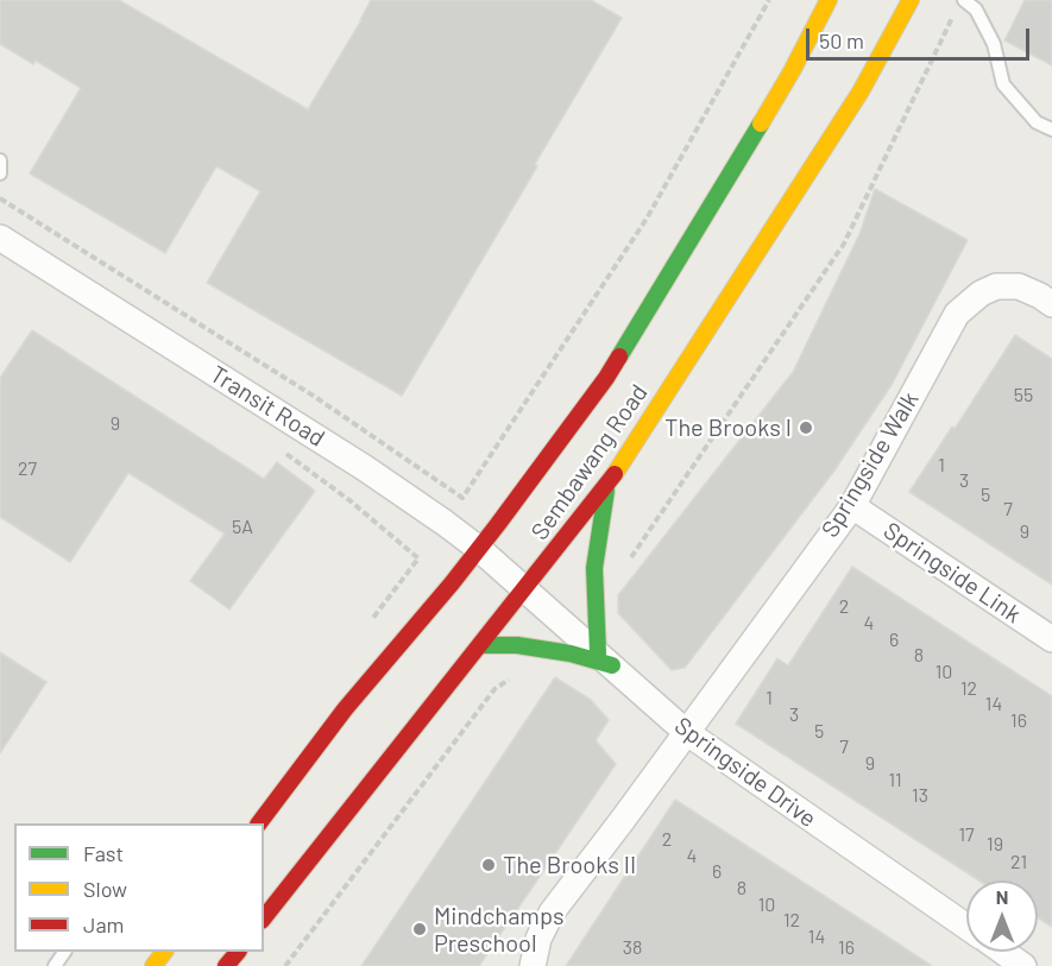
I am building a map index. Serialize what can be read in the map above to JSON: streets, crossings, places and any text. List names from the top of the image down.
{
  "streets": {
    "main road": ["Sembawang Road"],
    "street": [
      "Transit Road",
      "Springside Walk",
      "Springside Link",
      "Springside Drive"
    ]
  },
  "crossings": [
    ["Transit Road", "Sembawang Road"],
    ["Transit Road", "Springside Drive"],
    ["Sembawang Road", "Springside Drive"],
    ["Springside Walk", "Springside Link"],
    ["Springside Walk", "Springside Drive"]
  ],
  "places": ["The Brooks I", "The Brooks II", "Mindchamps Preschool"],
  "house_numbers": [
    "55",
    "9",
    "1",
    "27",
    "3",
    "5",
    "7",
    "5A",
    "9",
    "2",
    "4",
    "6",
    "8",
    "10",
    "12",
    "1",
    "14",
    "3",
    "16",
    "5",
    "7",
    "9",
    "11",
    "13",
    "17",
    "2",
    "19",
    "4",
    "21",
    "6",
    "8",
    "10",
    "12",
    "14",
    "38",
    "16"
  ],
  "legend": ["Fast", "Slow", "Jam"],
  "scale_bar": "50 m",
  "north": "top"
}
